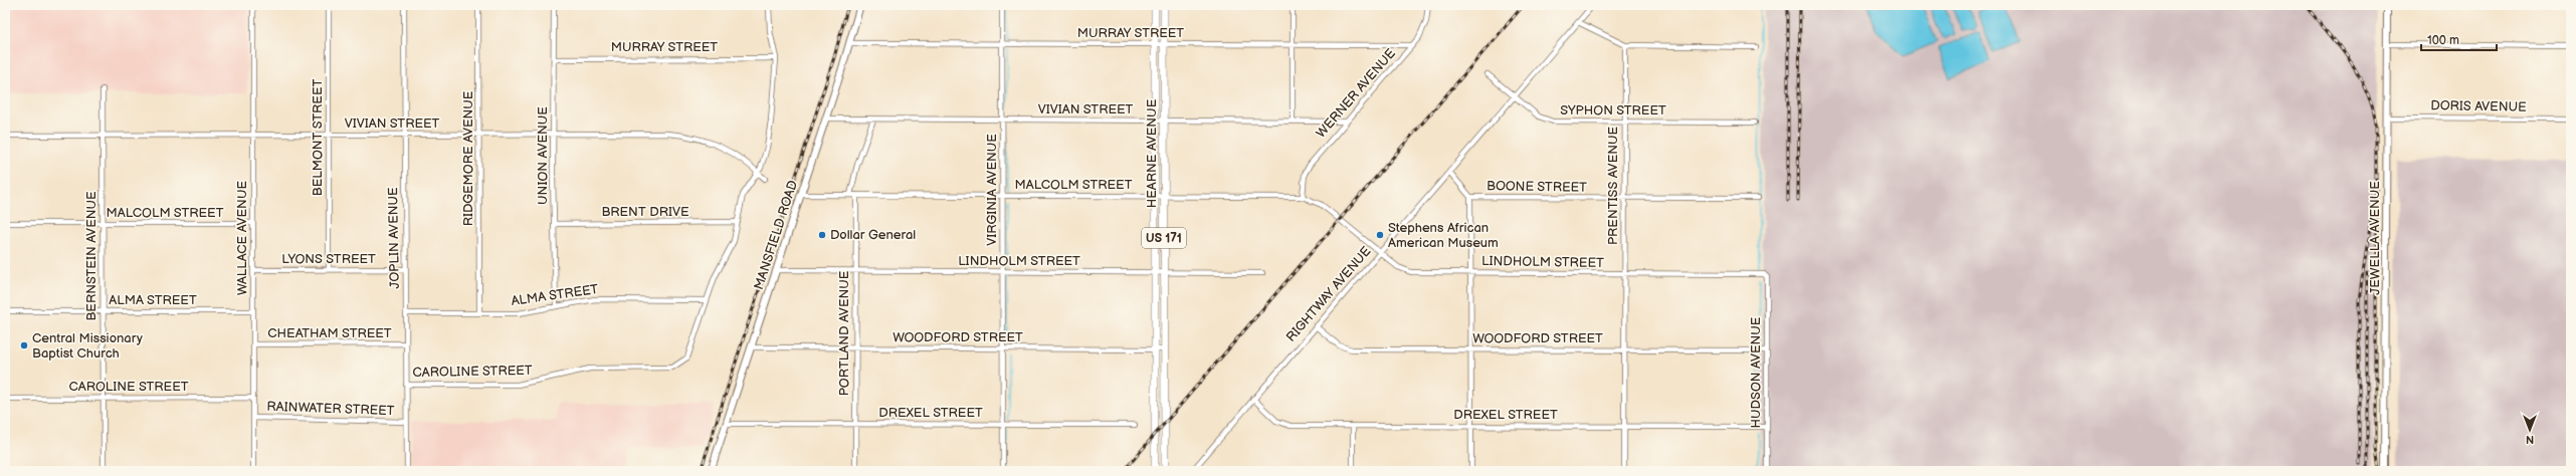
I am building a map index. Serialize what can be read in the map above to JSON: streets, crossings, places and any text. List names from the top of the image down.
{
  "streets": {
    "main road": [
      "HEARNE AVENUE",
      "MANSFIELD ROAD",
      "US 171",
      "JEWELLA AVENUE"
    ],
    "street": [
      "MURRAY STREET",
      "WERNER AVENUE",
      "DORIS AVENUE",
      "VIVIAN STREET",
      "SYPHON STREET",
      "BELMONT STREET",
      "UNION AVENUE",
      "RIDGEMORE AVENUE",
      "MALCOLM STREET",
      "PRENTISS AVENUE",
      "BOONE STREET",
      "VIRGINIA AVENUE",
      "BRENT DRIVE",
      "WALLACE AVENUE",
      "JOPLIN AVENUE",
      "BERNSTEIN AVENUE",
      "LYONS STREET",
      "LINDHOLM STREET",
      "RIGHTWAY AVENUE",
      "ALMA STREET",
      "CHEATHAM STREET",
      "PORTLAND AVENUE",
      "WOODFORD STREET",
      "CAROLINE STREET",
      "HUDSON AVENUE",
      "RAINWATER STREET",
      "DREXEL STREET"
    ]
  },
  "crossings": [
    ["MURRAY STREET", "WERNER AVENUE"],
    ["MURRAY STREET", "HEARNE AVENUE"],
    ["MURRAY STREET", "UNION AVENUE"],
    ["MURRAY STREET", "VIRGINIA AVENUE"],
    ["MURRAY STREET", "MANSFIELD ROAD"],
    ["WERNER AVENUE", "VIVIAN STREET"],
    ["WERNER AVENUE", "MALCOLM STREET"],
    ["DORIS AVENUE", "JEWELLA AVENUE"],
    ["VIVIAN STREET", "BELMONT STREET"],
    ["VIVIAN STREET", "HEARNE AVENUE"],
    ["VIVIAN STREET", "UNION AVENUE"],
    ["VIVIAN STREET", "RIDGEMORE AVENUE"],
    ["VIVIAN STREET", "VIRGINIA AVENUE"],
    ["VIVIAN STREET", "MANSFIELD ROAD"],
    ["VIVIAN STREET", "WALLACE AVENUE"],
    ["VIVIAN STREET", "JOPLIN AVENUE"],
    ["VIVIAN STREET", "BERNSTEIN AVENUE"],
    ["VIVIAN STREET", "PORTLAND AVENUE"],
    ["SYPHON STREET", "PRENTISS AVENUE"],
    ["SYPHON STREET", "RIGHTWAY AVENUE"],
    ["BELMONT STREET", "LYONS STREET"],
    ["HEARNE AVENUE", "MALCOLM STREET"],
    ["HEARNE AVENUE", "LINDHOLM STREET"],
    ["HEARNE AVENUE", "WOODFORD STREET"],
    ["UNION AVENUE", "BRENT DRIVE"],
    ["UNION AVENUE", "ALMA STREET"],
    ["RIDGEMORE AVENUE", "ALMA STREET"],
    ["MALCOLM STREET", "VIRGINIA AVENUE"],
    ["MALCOLM STREET", "MANSFIELD ROAD"],
    ["MALCOLM STREET", "WALLACE AVENUE"],
    ["MALCOLM STREET", "BERNSTEIN AVENUE"],
    ["MALCOLM STREET", "LINDHOLM STREET"],
    ["MALCOLM STREET", "PORTLAND AVENUE"],
    ["PRENTISS AVENUE", "BOONE STREET"],
    ["PRENTISS AVENUE", "LINDHOLM STREET"],
    ["PRENTISS AVENUE", "WOODFORD STREET"],
    ["PRENTISS AVENUE", "DREXEL STREET"],
    ["BOONE STREET", "RIGHTWAY AVENUE"],
    ["VIRGINIA AVENUE", "LINDHOLM STREET"],
    ["VIRGINIA AVENUE", "WOODFORD STREET"],
    ["VIRGINIA AVENUE", "DREXEL STREET"],
    ["MANSFIELD ROAD", "LINDHOLM STREET"],
    ["MANSFIELD ROAD", "WOODFORD STREET"],
    ["MANSFIELD ROAD", "DREXEL STREET"],
    ["WALLACE AVENUE", "LYONS STREET"],
    ["WALLACE AVENUE", "ALMA STREET"],
    ["WALLACE AVENUE", "CHEATHAM STREET"],
    ["WALLACE AVENUE", "CAROLINE STREET"],
    ["WALLACE AVENUE", "RAINWATER STREET"],
    ["JOPLIN AVENUE", "LYONS STREET"],
    ["JOPLIN AVENUE", "ALMA STREET"],
    ["JOPLIN AVENUE", "CHEATHAM STREET"],
    ["JOPLIN AVENUE", "CAROLINE STREET"],
    ["JOPLIN AVENUE", "RAINWATER STREET"],
    ["BERNSTEIN AVENUE", "ALMA STREET"],
    ["BERNSTEIN AVENUE", "CAROLINE STREET"],
    ["LINDHOLM STREET", "RIGHTWAY AVENUE"],
    ["LINDHOLM STREET", "PORTLAND AVENUE"],
    ["LINDHOLM STREET", "HUDSON AVENUE"],
    ["RIGHTWAY AVENUE", "WOODFORD STREET"],
    ["RIGHTWAY AVENUE", "DREXEL STREET"],
    ["ALMA STREET", "CAROLINE STREET"],
    ["PORTLAND AVENUE", "WOODFORD STREET"],
    ["PORTLAND AVENUE", "DREXEL STREET"],
    ["WOODFORD STREET", "HUDSON AVENUE"],
    ["HUDSON AVENUE", "DREXEL STREET"]
  ],
  "places": ["Dollar General", "Stephens African American Museum", "Central Missionary Baptist Church"],
  "scale_bar": "100 m",
  "north": "bottom"
}
